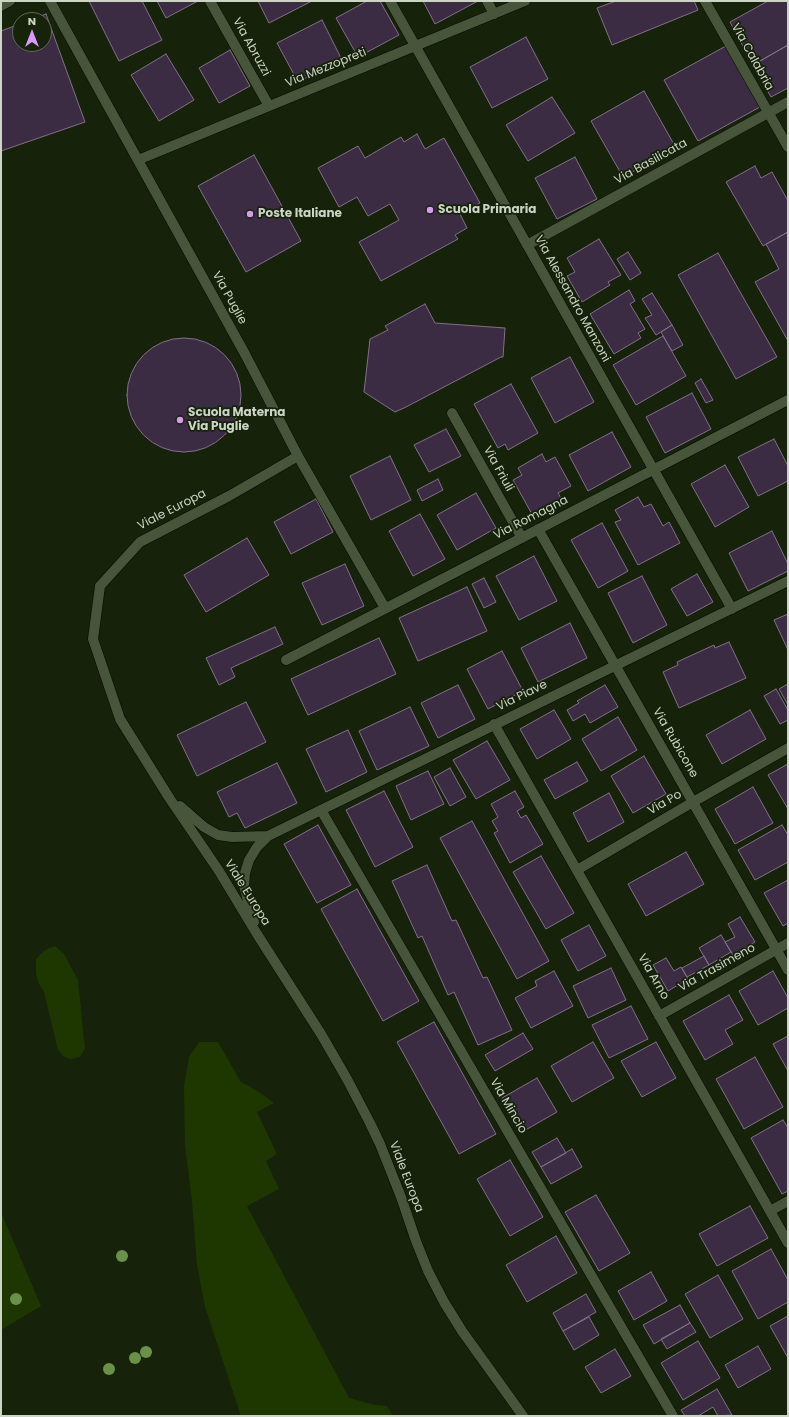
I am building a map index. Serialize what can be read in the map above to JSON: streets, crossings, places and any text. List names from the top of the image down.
{
  "streets": {
    "street": [
      "Via Abruzzi",
      "Via Calabria",
      "Via Mezzopreti",
      "Via Basilicata",
      "Via Puglie",
      "Via Alessandro Manzoni",
      "Via Friuli",
      "Viale Europa",
      "Via Romagna",
      "Via Piave",
      "Via Rubicone",
      "Via Po",
      "Via Trasimeno",
      "Via Arno",
      "Via Mincio"
    ]
  },
  "crossings": [
    ["Via Abruzzi", "Via Mezzopreti"],
    ["Via Calabria", "Via Basilicata"],
    ["Via Mezzopreti", "Via Puglie"],
    ["Via Mezzopreti", "Via Alessandro Manzoni"],
    ["Via Basilicata", "Via Alessandro Manzoni"],
    ["Via Puglie", "Viale Europa"],
    ["Via Puglie", "Via Romagna"],
    ["Via Alessandro Manzoni", "Via Romagna"],
    ["Via Alessandro Manzoni", "Via Piave"],
    ["Via Friuli", "Via Romagna"],
    ["Viale Europa", "Via Piave"],
    ["Via Romagna", "Via Rubicone"],
    ["Via Piave", "Via Rubicone"],
    ["Via Piave", "Via Arno"],
    ["Via Piave", "Via Mincio"],
    ["Via Rubicone", "Via Po"],
    ["Via Rubicone", "Via Trasimeno"],
    ["Via Po", "Via Arno"],
    ["Via Trasimeno", "Via Arno"]
  ],
  "places": ["Scuola Primaria", "Poste Italiane", "Scuola Materna Via Puglie"],
  "north": "top"
}
